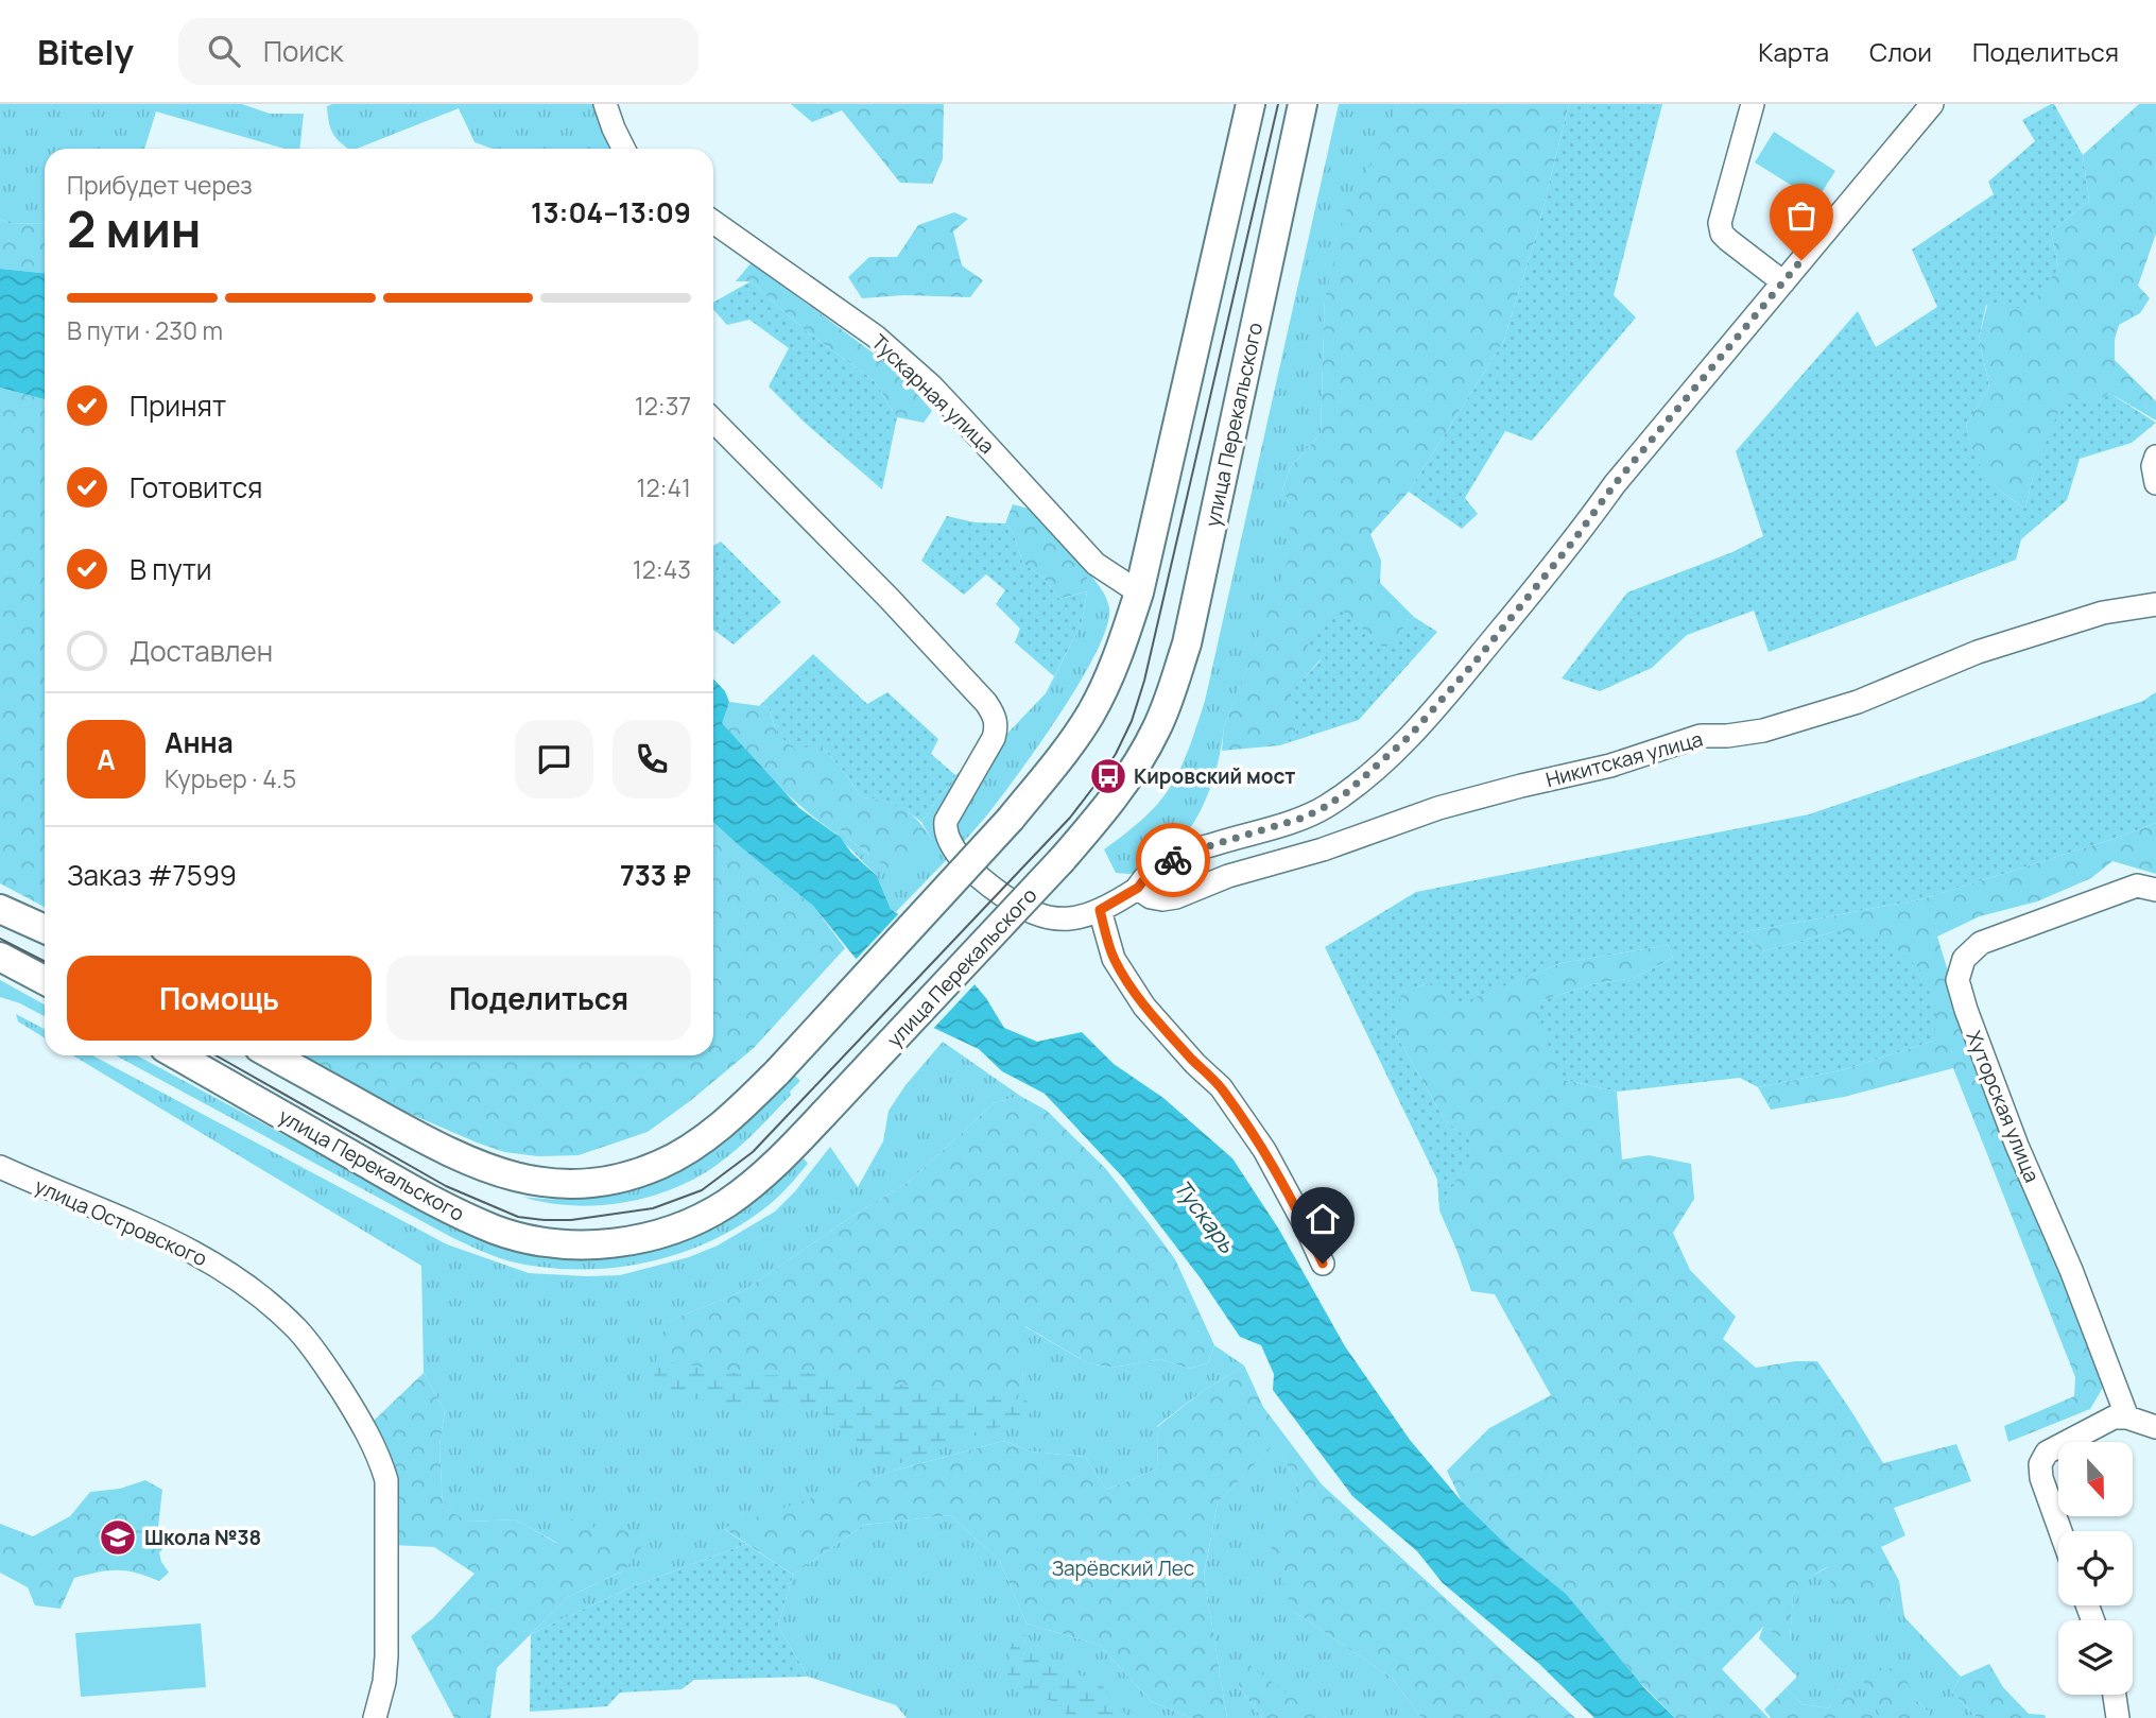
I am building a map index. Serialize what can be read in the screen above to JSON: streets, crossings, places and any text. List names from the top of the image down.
{
  "streets": {
    "main road": ["улица Перекальского"],
    "street": [
      "Тускарная улица",
      "Никитская улица",
      "Хуторская улица",
      "улица Островского"
    ]
  },
  "water": ["Тускарь"],
  "parks": ["Зарёвский Лес"],
  "places": {
    "bus stop": ["Кировский мост"],
    "school or university": ["Школа №38"]
  },
  "north": "bottom",
  "page": {
    "header": "Bitely",
    "search": "Поиск",
    "nav": ["Карта", "Слои", "Поделиться"],
    "heading": ["2 мин", "Прибудет через", "13:04–13:09"],
    "panel": [
      "Анна",
      "Курьер · 4.5",
      "Заказ #7599",
      "733 ₽"
    ],
    "bar": "В пути · 230 m",
    "list": [
      ["Принят", "12:37"],
      ["Готовится", "12:41"],
      ["В пути", "12:43"],
      "Доставлен"
    ],
    "round": "А",
    "buttons": ["Помощь", "Поделиться"]
  }
}
